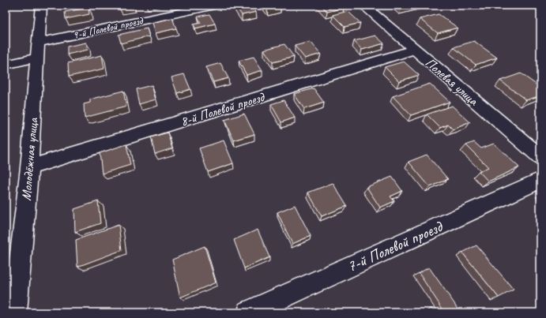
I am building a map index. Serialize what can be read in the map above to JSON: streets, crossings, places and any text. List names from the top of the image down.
{
  "streets": {
    "street": [
      "9-й Полевой проезд",
      "Полевая улица",
      "8-й Полевой проезд",
      "Молодёжная улица",
      "7-й Полевой проезд"
    ]
  },
  "crossings": [
    ["9-й Полевой проезд", "Молодёжная улица"],
    ["Полевая улица", "8-й Полевой проезд"],
    ["8-й Полевой проезд", "Молодёжная улица"]
  ]
}
